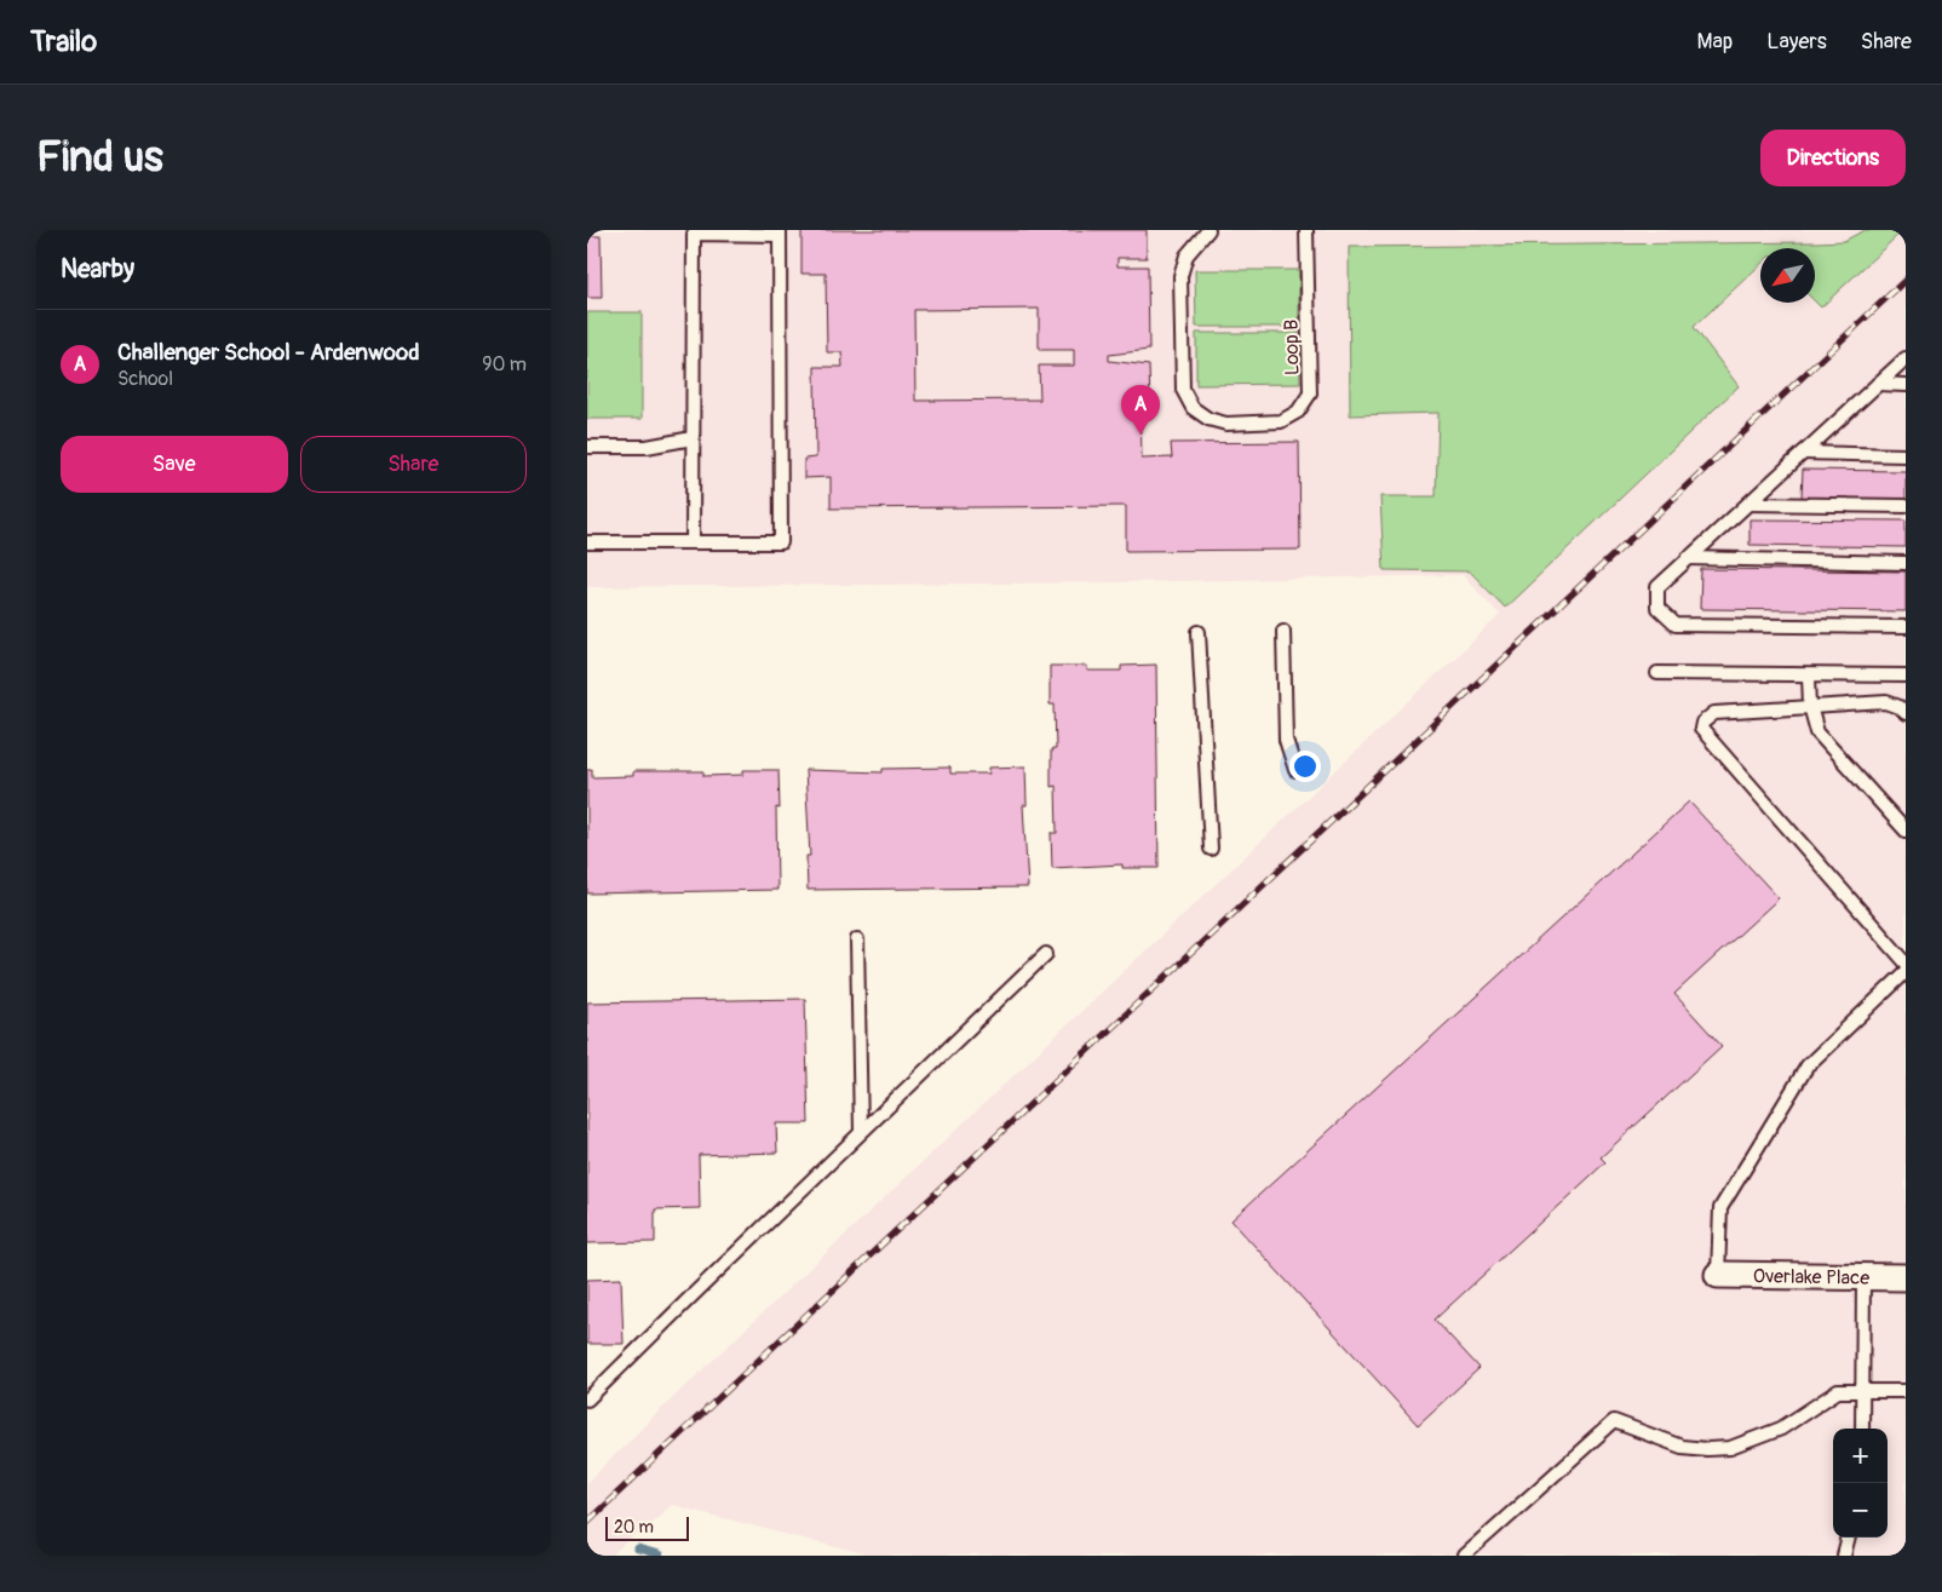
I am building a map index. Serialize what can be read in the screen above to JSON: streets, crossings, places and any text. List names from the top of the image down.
{
  "streets": {
    "street": ["Overlake Place"],
    "lane": ["Loop B"]
  },
  "scale_bar": "20 m",
  "north": "bottom left",
  "page": {
    "header": "Trailo",
    "nav": ["Map", "Layers", "Share"],
    "buttons": [
      "Directions",
      ["Save", "Share"]
    ],
    "title": "Find us",
    "heading": "Nearby",
    "list": [
      {
        "mark": "A",
        "name": "Challenger School - Ardenwood",
        "note": "School",
        "value": "90 m"
      }
    ],
    "pins": "A",
    "map_buttons": ["+", "−"],
    "scale": "20 m"
  }
}
